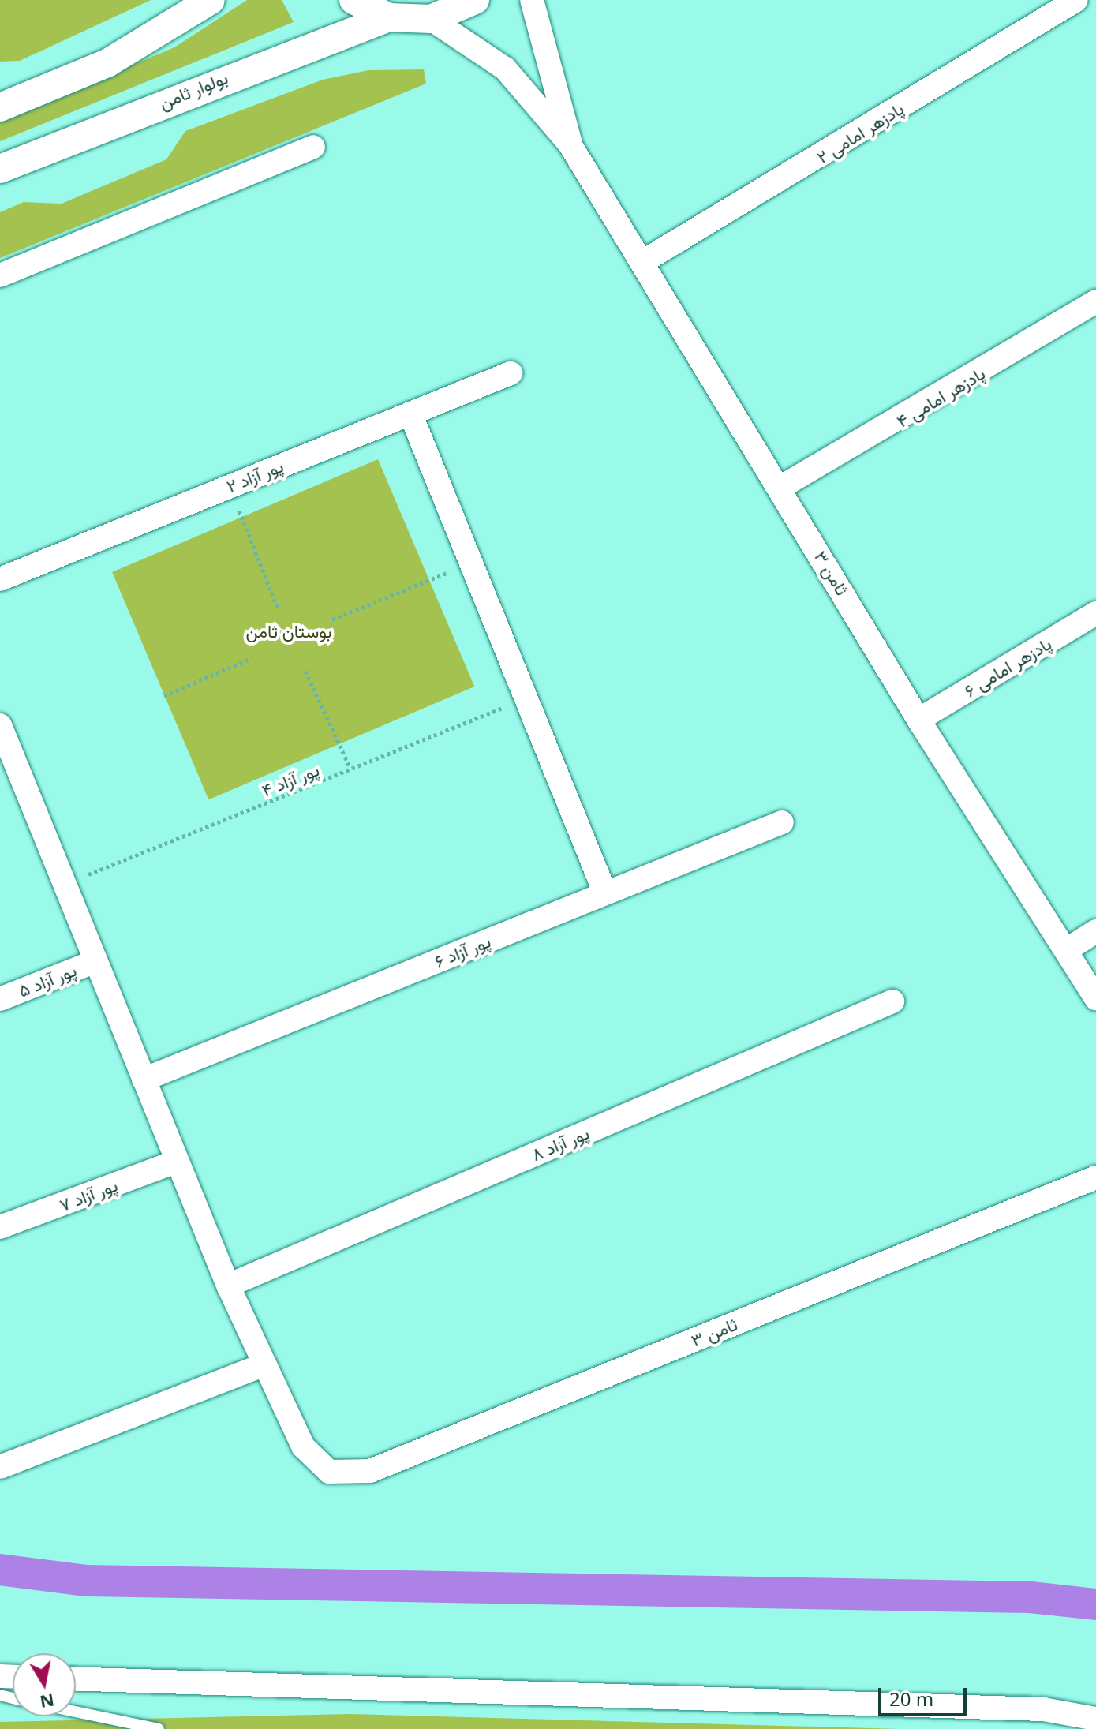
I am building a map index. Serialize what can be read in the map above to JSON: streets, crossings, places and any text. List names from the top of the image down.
{
  "streets": {
    "street": [
      "بولوار ثامن",
      "پادزهر امامی ۲",
      "پادزهر امامی ۴",
      "پور آزاد ۲",
      "ثامن ۳",
      "پادزهر امامی ۶",
      "پور آزاد ۶",
      "پور آزاد ۵",
      "پور آزاد ۸",
      "پور آزاد ۷"
    ],
    "path": ["پور آزاد ۴"]
  },
  "crossings": [
    ["پادزهر امامی ۲", "ثامن ۳"],
    ["پادزهر امامی ۴", "ثامن ۳"],
    ["ثامن ۳", "پادزهر امامی ۶"]
  ],
  "parks": ["بوستان ثامن"],
  "scale_bar": "20 m",
  "north": "bottom"
}
